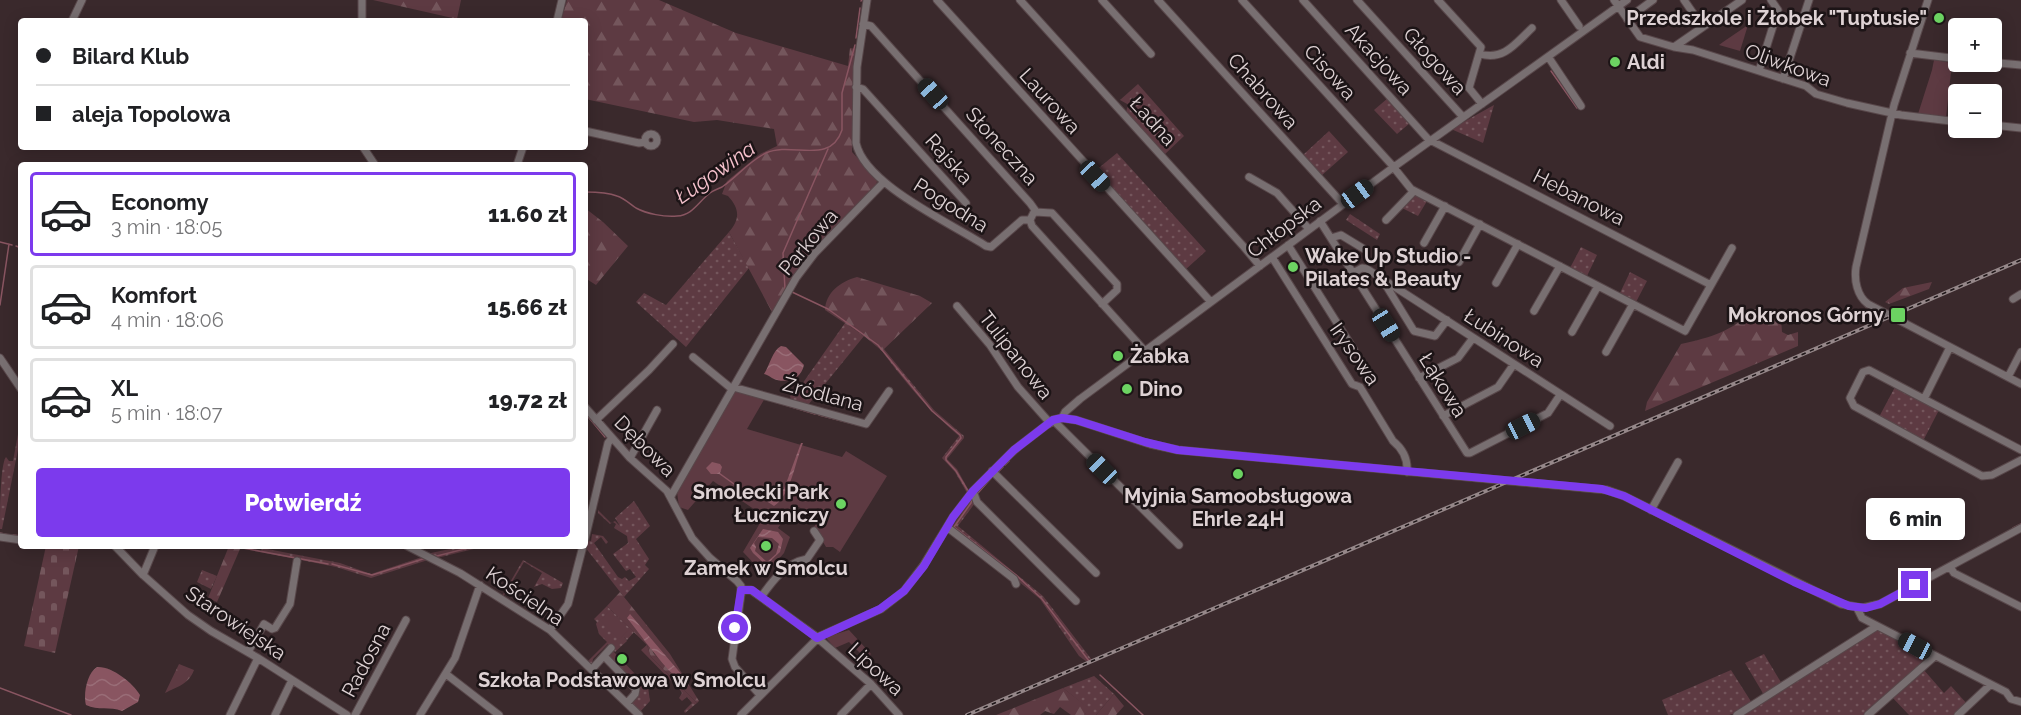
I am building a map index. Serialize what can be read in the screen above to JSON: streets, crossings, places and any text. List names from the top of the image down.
{
  "streets": {
    "street": [
      "Akacjowa",
      "Głogowa",
      "Oliwkowa",
      "Cisowa",
      "Chabrowa",
      "Laurowa",
      "Ładna",
      "Słoneczna",
      "Rajska",
      "Hebanowa",
      "Pogodna",
      "Chłopska",
      "Parkowa",
      "Łubinowa",
      "Irysowa",
      "Tulipanowa",
      "Łąkowa",
      "Źródlana",
      "Dębowa",
      "Kościelna",
      "Starowiejska",
      "Radosna",
      "Lipowa"
    ]
  },
  "crossings": [
    ["Akacjowa", "Hebanowa"],
    ["Akacjowa", "Chłopska"],
    ["Głogowa", "Chłopska"],
    ["Oliwkowa", "Chłopska"],
    ["Cisowa", "Chłopska"],
    ["Chabrowa", "Chłopska"],
    ["Laurowa", "Chłopska"],
    ["Ładna", "Chłopska"],
    ["Słoneczna", "Pogodna"],
    ["Hebanowa", "Chłopska"],
    ["Pogodna", "Parkowa"],
    ["Chłopska", "Irysowa"],
    ["Chłopska", "Łąkowa"],
    ["Parkowa", "Źródlana"],
    ["Parkowa", "Dębowa"],
    ["Łubinowa", "Łąkowa"]
  ],
  "water": ["Ługowina"],
  "places": {
    "other": [
      "Przedszkole i Żłobek \"Tuptusie\"",
      "Aldi",
      "Wake Up Studio - Pilates & Beauty",
      "Żabka",
      "Dino",
      "Myjnia Samoobsługowa Ehrle 24H",
      "Smolecki Park Łuczniczy",
      "Zamek w Smolcu",
      "Szkoła Podstawowa w Smolcu"
    ],
    "transit": ["Mokronos Górny"]
  },
  "page": {
    "map_buttons": ["+", "−"],
    "banner": ["Bilard Klub", "aleja Topolowa"],
    "list": [
      {
        "name": "Economy",
        "note": "3 min · 18:05",
        "value": "11.60 zł"
      },
      {
        "name": "Komfort",
        "note": "4 min · 18:06",
        "value": "15.66 zł"
      },
      {
        "name": "XL",
        "note": "5 min · 18:07",
        "value": "19.72 zł"
      }
    ],
    "buttons": "Potwierdź",
    "bubble": "6 min"
  }
}
